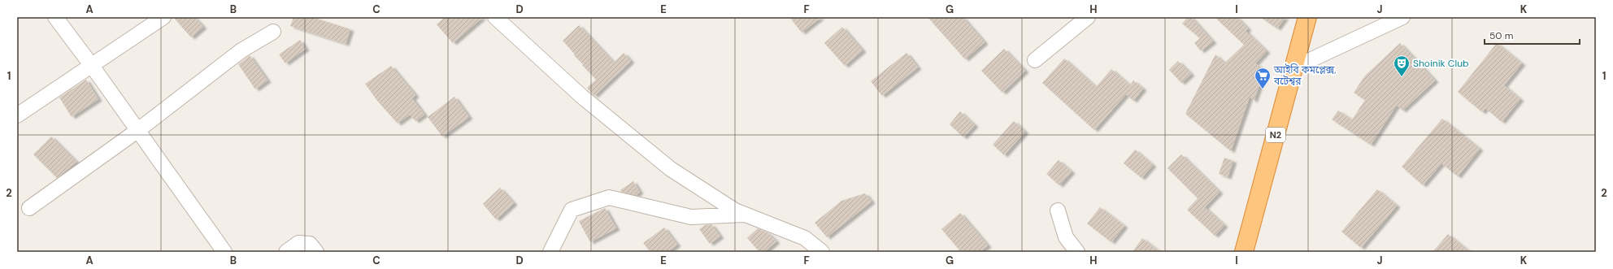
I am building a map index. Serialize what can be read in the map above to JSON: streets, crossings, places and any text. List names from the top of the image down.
{
  "streets": {
    "highway": ["N2"]
  },
  "places": {
    "theatre": ["Shoinik Club"],
    "supermarket": ["আইবি কমপ্লেক্স, বটেশ্বর"]
  },
  "scale_bar": "50 m",
  "grid": {
    "columns": [
      "A",
      "B",
      "C",
      "D",
      "E",
      "F",
      "G",
      "H",
      "I",
      "J",
      "K"
    ],
    "rows": ["1", "2"]
  }
}
